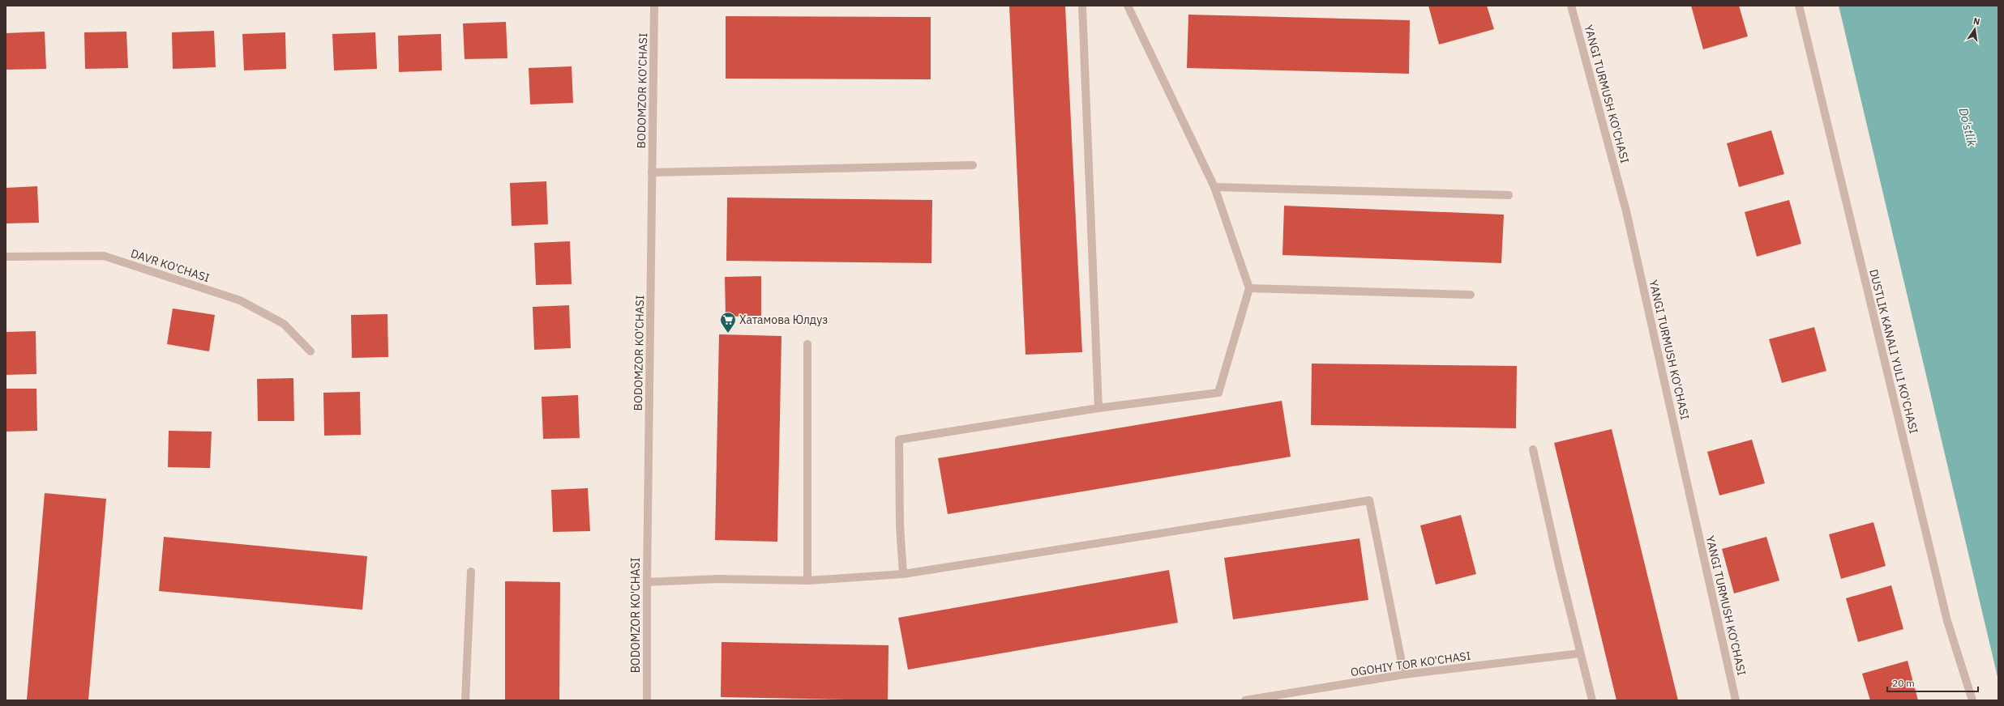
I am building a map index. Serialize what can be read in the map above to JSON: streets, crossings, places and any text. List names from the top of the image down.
{
  "streets": {
    "street": [
      "BODOMZOR KO'CHASI",
      "YANGI TURMUSH KO'CHASI",
      "DAVR KO'CHASI",
      "DUSTLIK KANALI YULI KO'CHASI",
      "OGOHIY TOR KO'CHASI"
    ]
  },
  "water": ["Do'stlik"],
  "places": {
    "supermarket": ["Хатамова Юлдуз"]
  },
  "scale_bar": "20 m",
  "north": "top"
}
